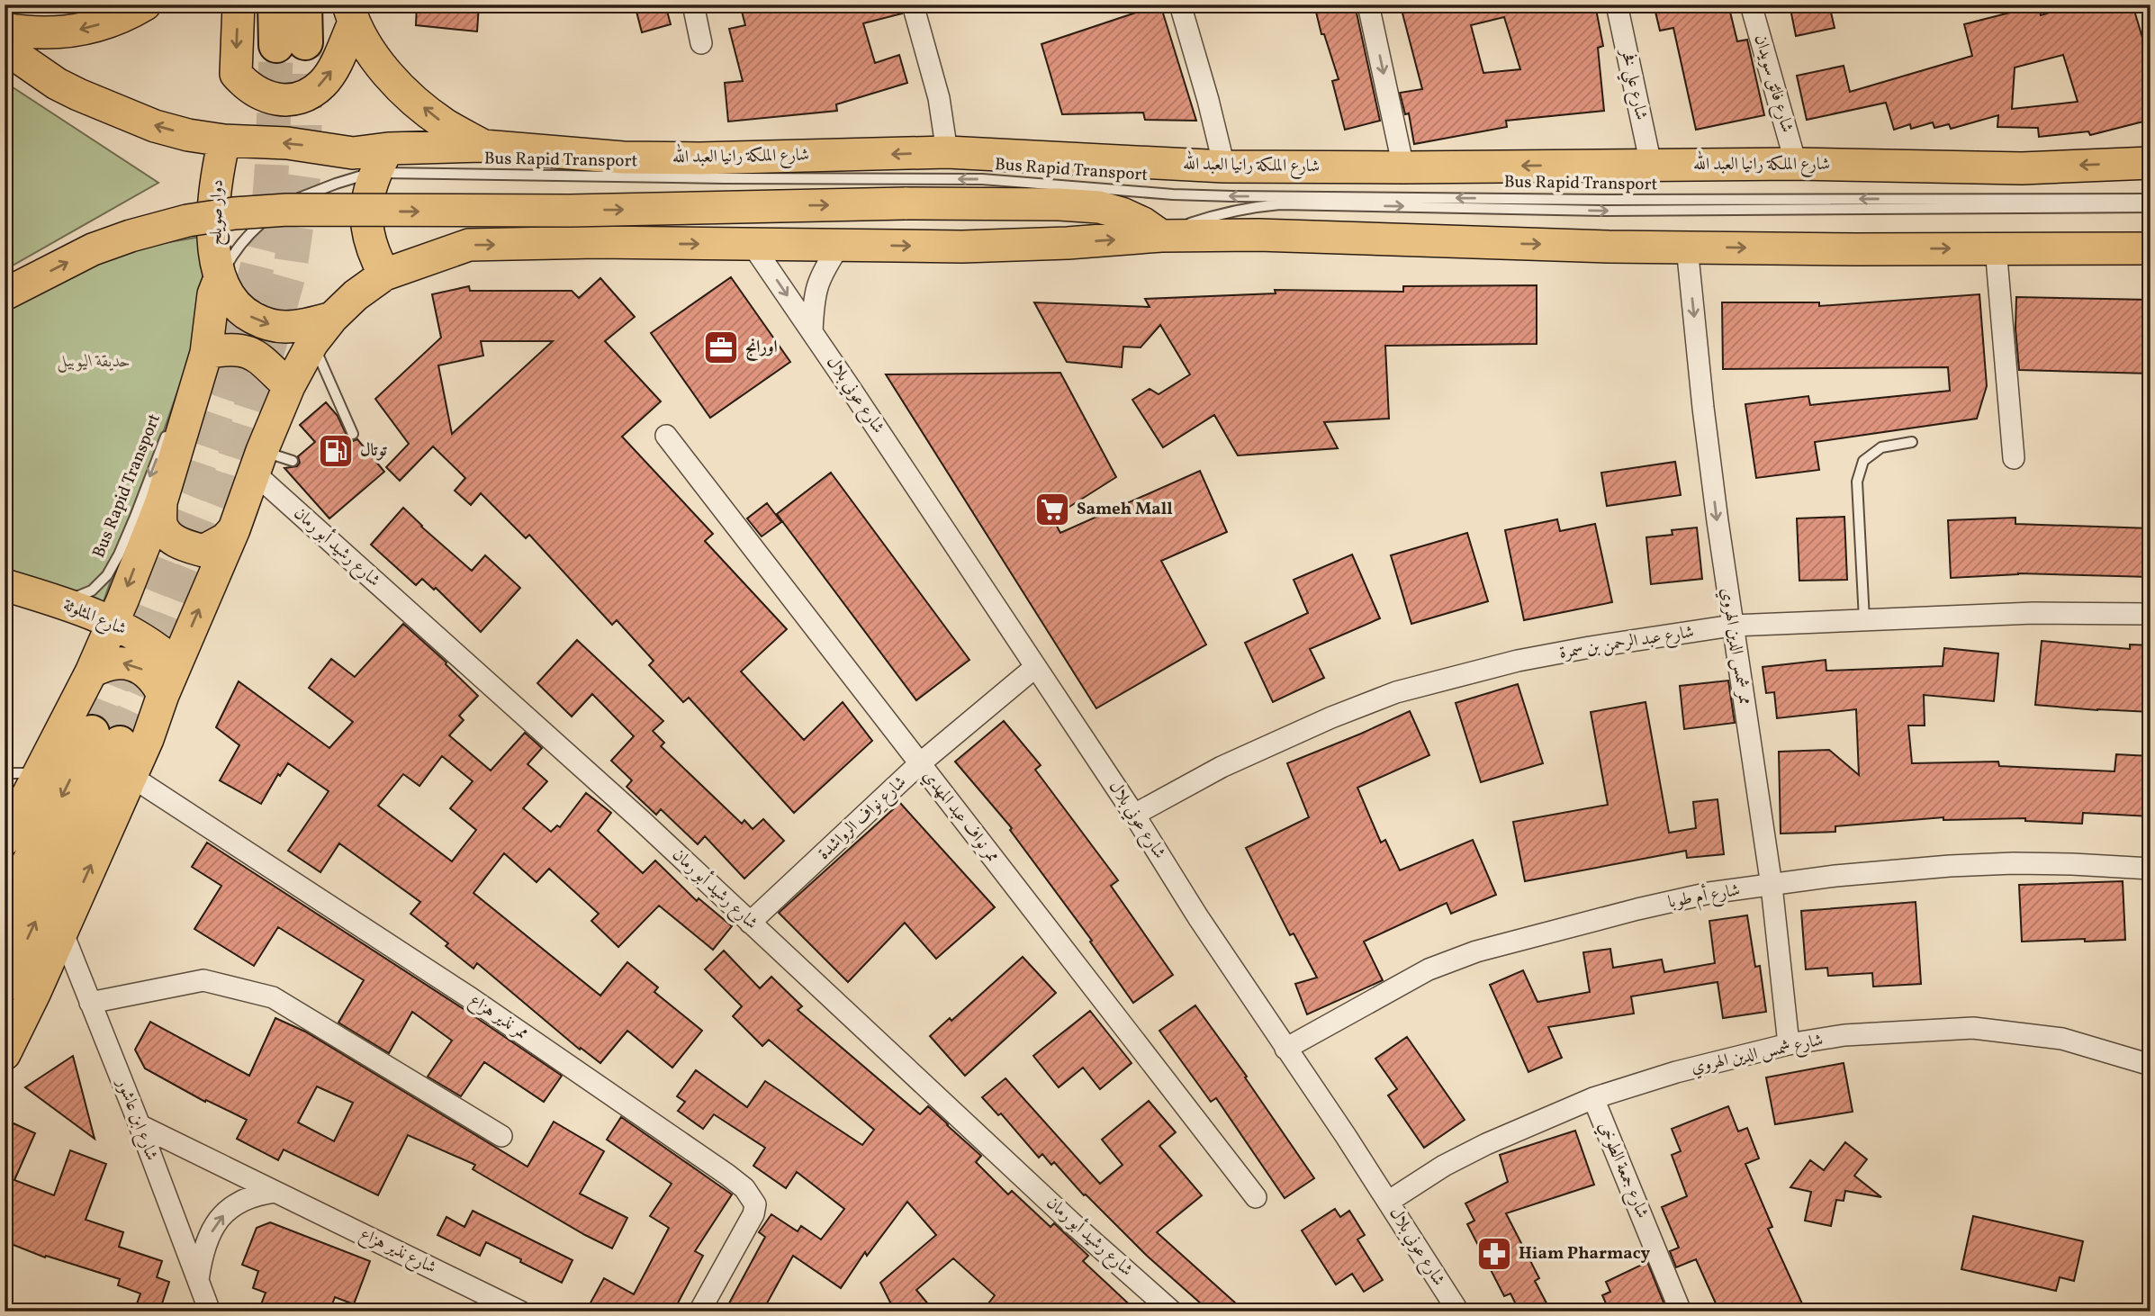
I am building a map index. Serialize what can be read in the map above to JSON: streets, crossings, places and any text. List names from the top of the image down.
{
  "streets": {
    "main road": ["شارع الملكة رانيا العبد الله", "دوار صويلح", "شارع المثلوثة"],
    "street": [
      "شارع فائق سويدان",
      "شارع علي فخر",
      "شارع عوني بلال",
      "شارع رشيد أبو رمان",
      "شارع عبد الرحمن بن سمرة",
      "ممر شمس الدين الهروي",
      "ممر نواف عبد المهدي",
      "شارع نواف الرواشدة",
      "شارع أم طوبا",
      "ممر نذير هزاع",
      "شارع شمس الدين الهروي",
      "شارع ابن عاشور",
      "شارع جمعة الطوخي",
      "شارع نذير هزاع"
    ],
    "lane": ["Bus Rapid Transport"]
  },
  "crossings": [
    ["شارع فائق سويدان", "شارع الملكة رانيا العبد الله"],
    ["شارع علي فخر", "شارع الملكة رانيا العبد الله"],
    ["شارع الملكة رانيا العبد الله", "Bus Rapid Transport"],
    ["Bus Rapid Transport", "دوار صويلح"],
    ["Bus Rapid Transport", "شارع المثلوثة"],
    ["شارع عوني بلال", "شارع عبد الرحمن بن سمرة"],
    ["شارع عوني بلال", "شارع نواف الرواشدة"],
    ["شارع عوني بلال", "شارع أم طوبا"],
    ["شارع عوني بلال", "شارع شمس الدين الهروي"],
    ["شارع رشيد أبو رمان", "شارع نواف الرواشدة"],
    ["شارع عبد الرحمن بن سمرة", "ممر شمس الدين الهروي"],
    ["ممر شمس الدين الهروي", "شارع أم طوبا"],
    ["ممر شمس الدين الهروي", "شارع شمس الدين الهروي"],
    ["ممر نواف عبد المهدي", "شارع نواف الرواشدة"],
    ["شارع شمس الدين الهروي", "شارع جمعة الطوخي"],
    ["شارع ابن عاشور", "شارع نذير هزاع"]
  ],
  "one_way": ["ممر شمس الدين الهروي"],
  "parks": ["حديقة اليوبيل"],
  "places": {
    "office": ["اورانج"],
    "fuel station": ["توتال"],
    "supermarket": ["Sameh Mall"],
    "pharmacy": ["Hiam Pharmacy"]
  }
}
